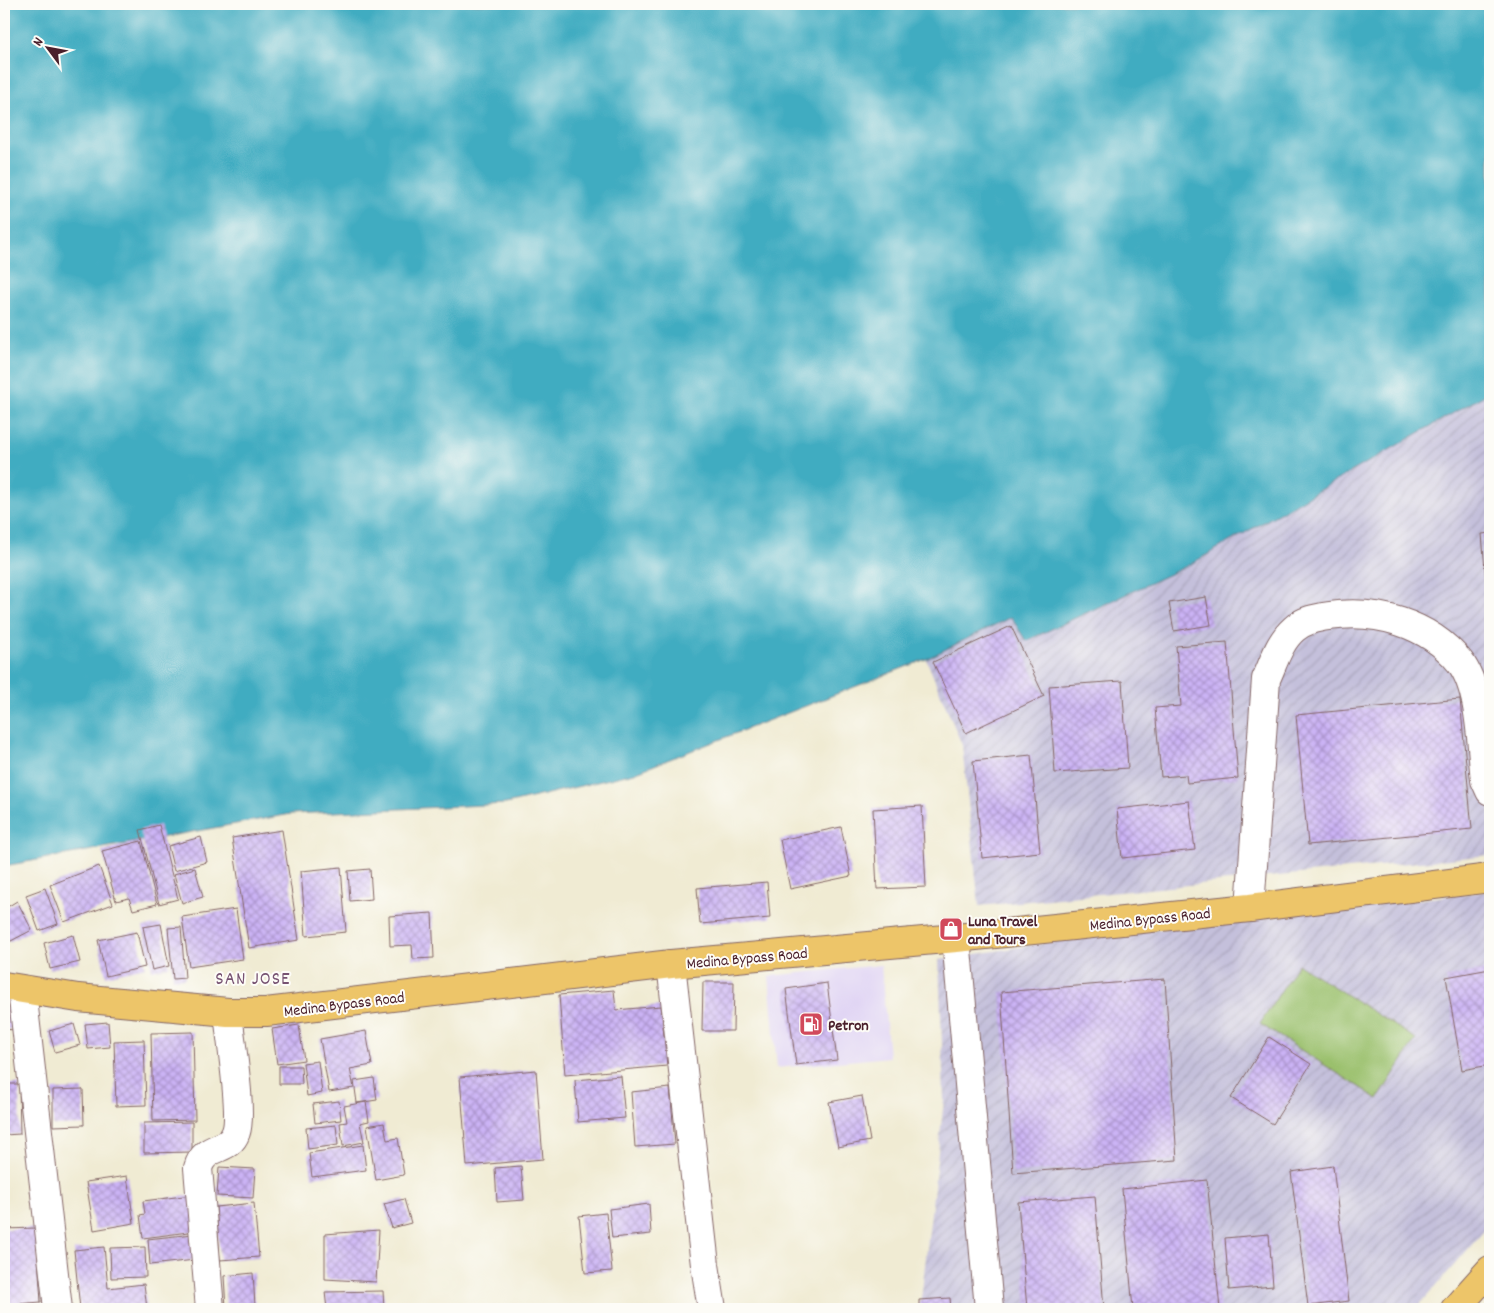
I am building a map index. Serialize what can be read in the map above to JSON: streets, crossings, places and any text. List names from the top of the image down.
{
  "streets": {
    "main road": ["Medina Bypass Road"]
  },
  "districts": ["SAN JOSE"],
  "places": {
    "shop": ["Luna Travel and Tours"],
    "fuel station": ["Petron"]
  },
  "north": "top left"
}
